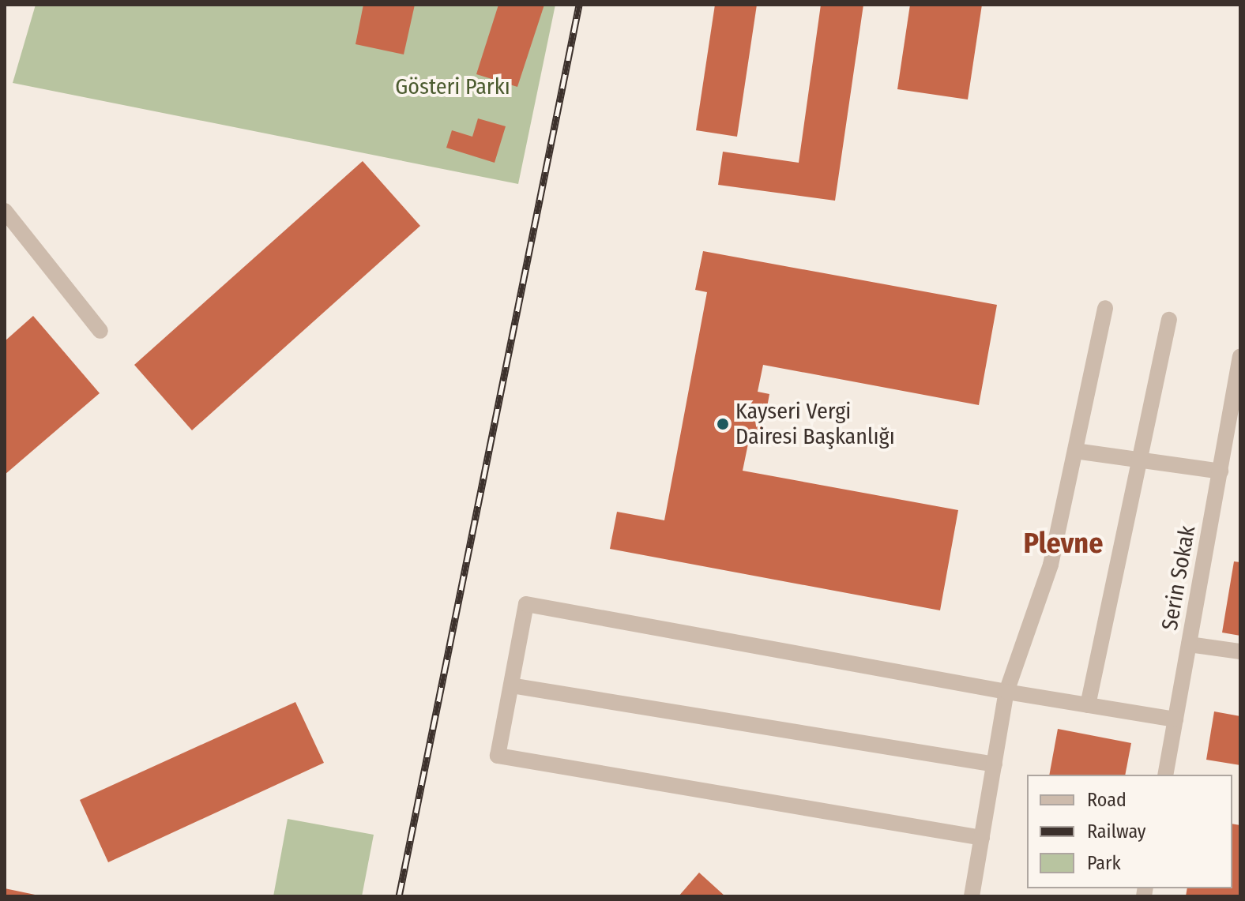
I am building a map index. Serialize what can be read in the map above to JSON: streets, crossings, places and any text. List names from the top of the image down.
{
  "streets": {
    "street": ["Serin Sokak"]
  },
  "districts": ["Plevne"],
  "parks": ["Gösteri Parkı"],
  "places": ["Kayseri Vergi Dairesi Başkanlığı"],
  "legend": ["Road", "Railway", "Park"]
}
